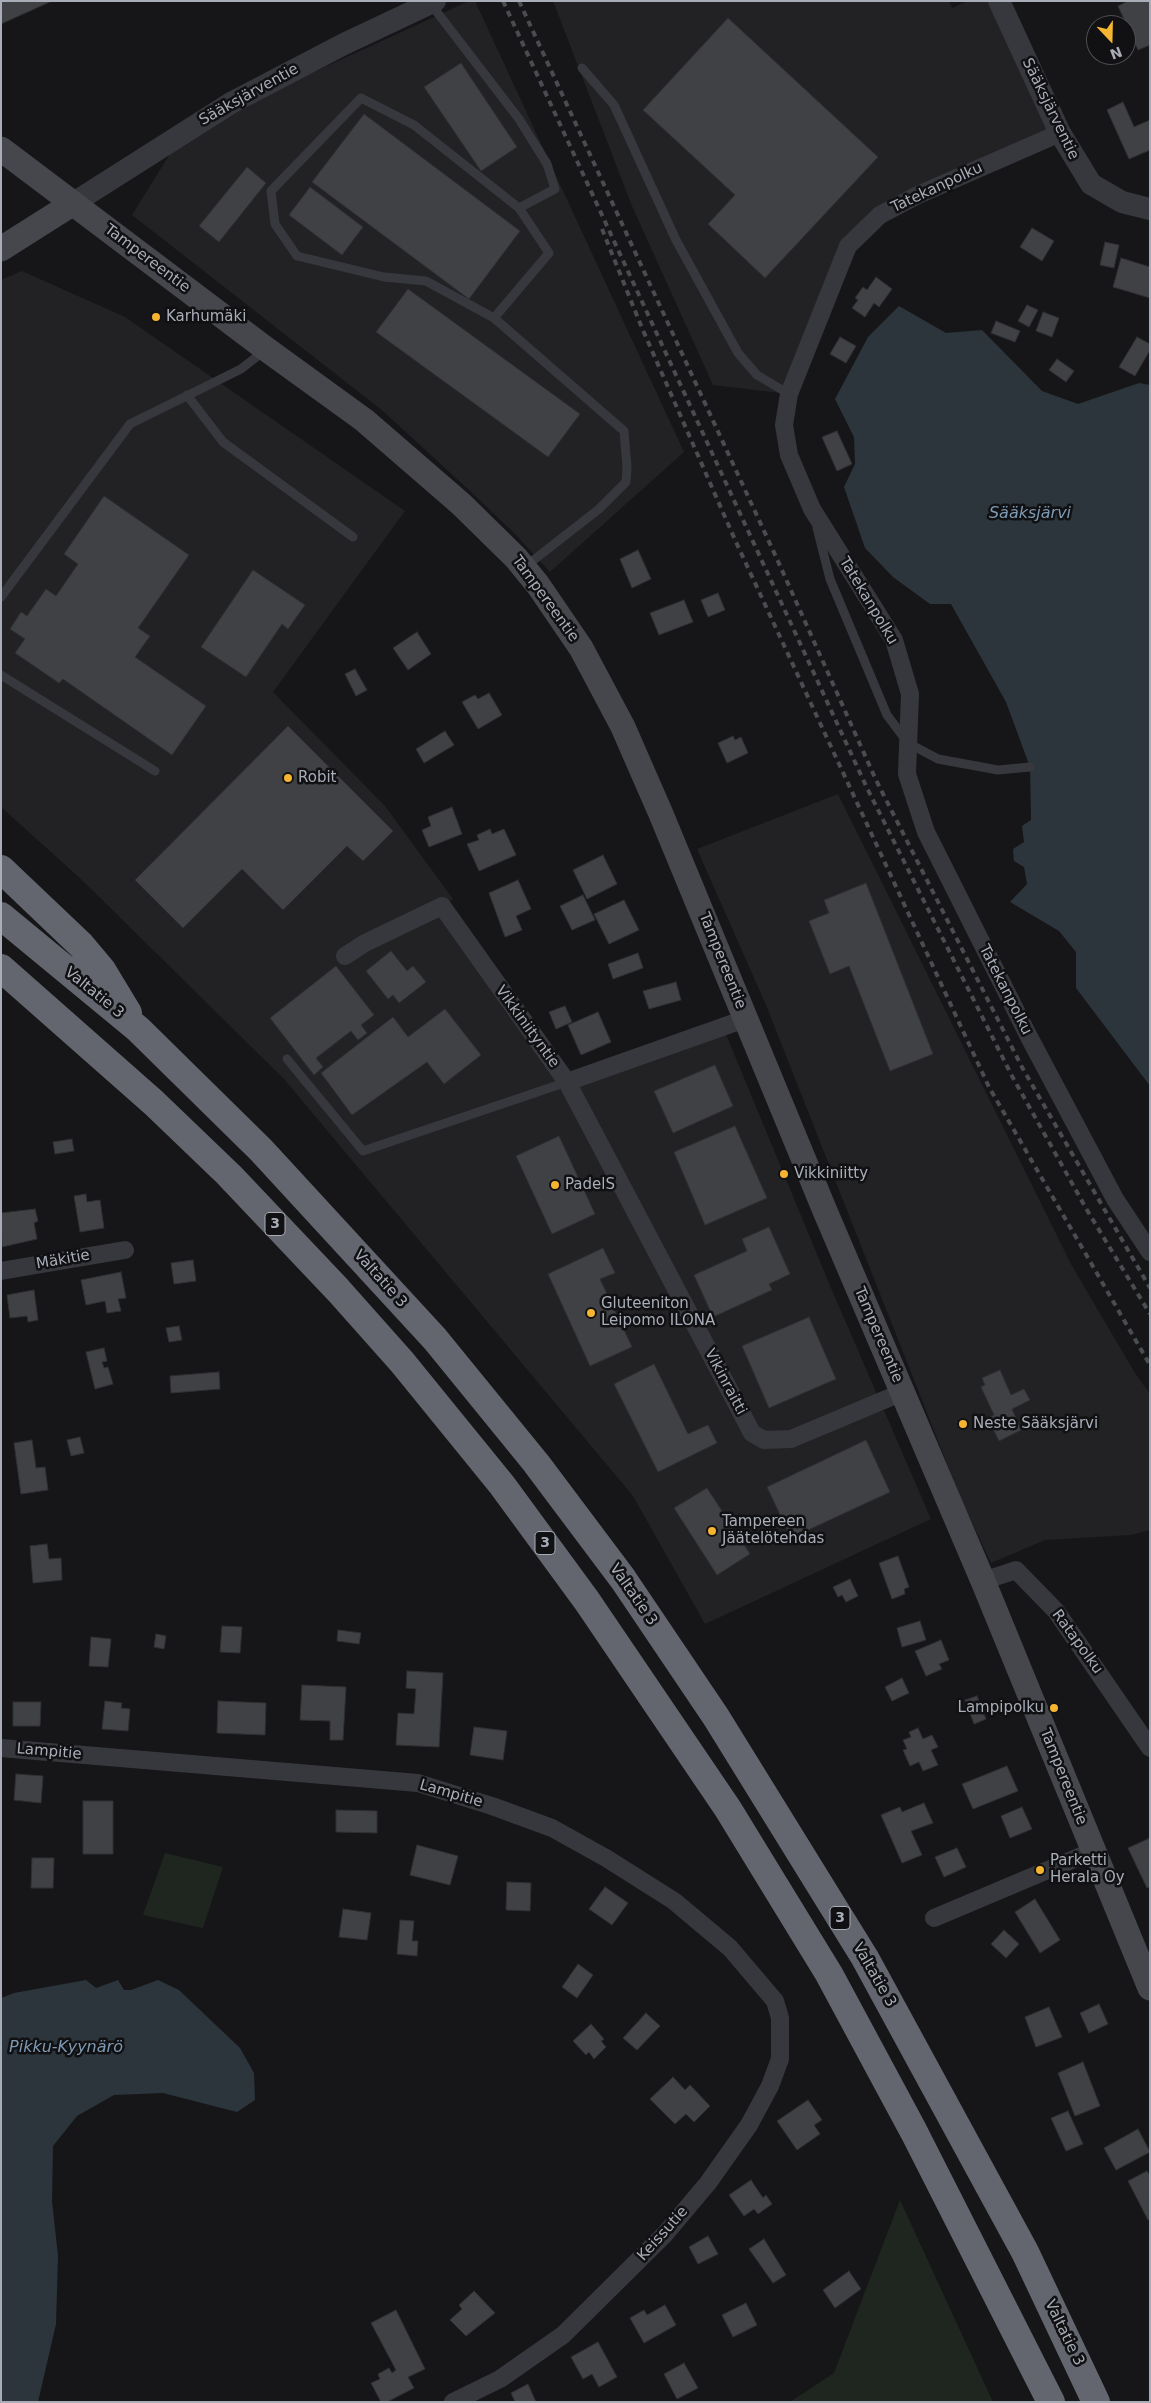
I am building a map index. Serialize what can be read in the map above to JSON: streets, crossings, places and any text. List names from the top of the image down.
{
  "streets": {
    "highway": ["Valtatie 3", "3"],
    "main road": ["Tampereentie"],
    "street": [
      "Sääksjärventie",
      "Tatekanpolku",
      "Vikkiniityntie",
      "Mäkitie",
      "Vikinraitti",
      "Ratapolku",
      "Lampitie",
      "Keissutie"
    ]
  },
  "crossings": [
    ["Sääksjärventie", "Tatekanpolku"],
    ["Sääksjärventie", "Tampereentie"],
    ["Tampereentie", "Vikkiniityntie"],
    ["Tampereentie", "Vikinraitti"],
    ["Tampereentie", "Ratapolku"],
    ["Vikkiniityntie", "Vikinraitti"],
    ["Lampitie", "Keissutie"]
  ],
  "water": ["Sääksjärvi", "Pikku-Kyynärö"],
  "places": [
    "Karhumäki",
    "Robit",
    "Vikkiniitty",
    "PadelS",
    "Gluteeniton Leipomo ILONA",
    "Neste Sääksjärvi",
    "Tampereen Jäätelötehdas",
    "Lampipolku",
    "Parketti Herala Oy"
  ],
  "north": "bottom"
}
